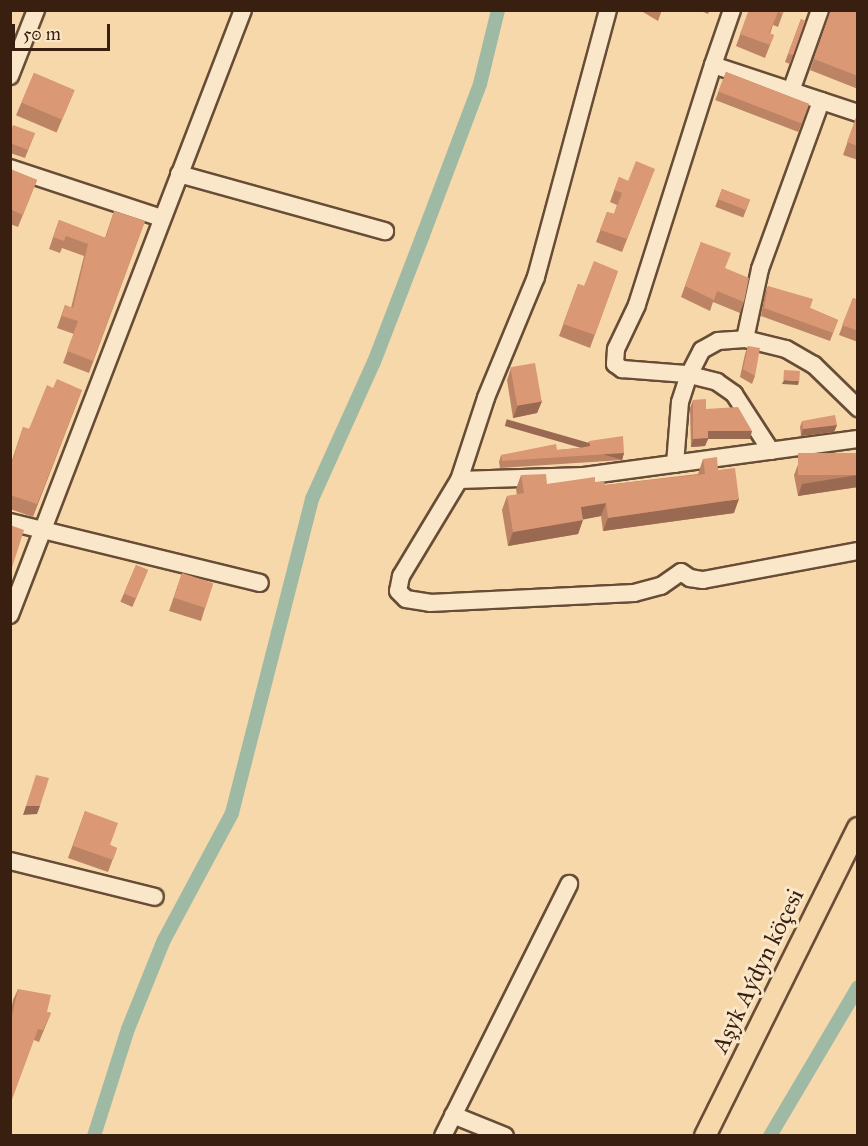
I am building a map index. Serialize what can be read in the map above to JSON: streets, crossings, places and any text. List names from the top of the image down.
{
  "streets": {
    "main road": ["Aşyk Aýdyn köçesi"]
  },
  "scale_bar": "50 m"
}
